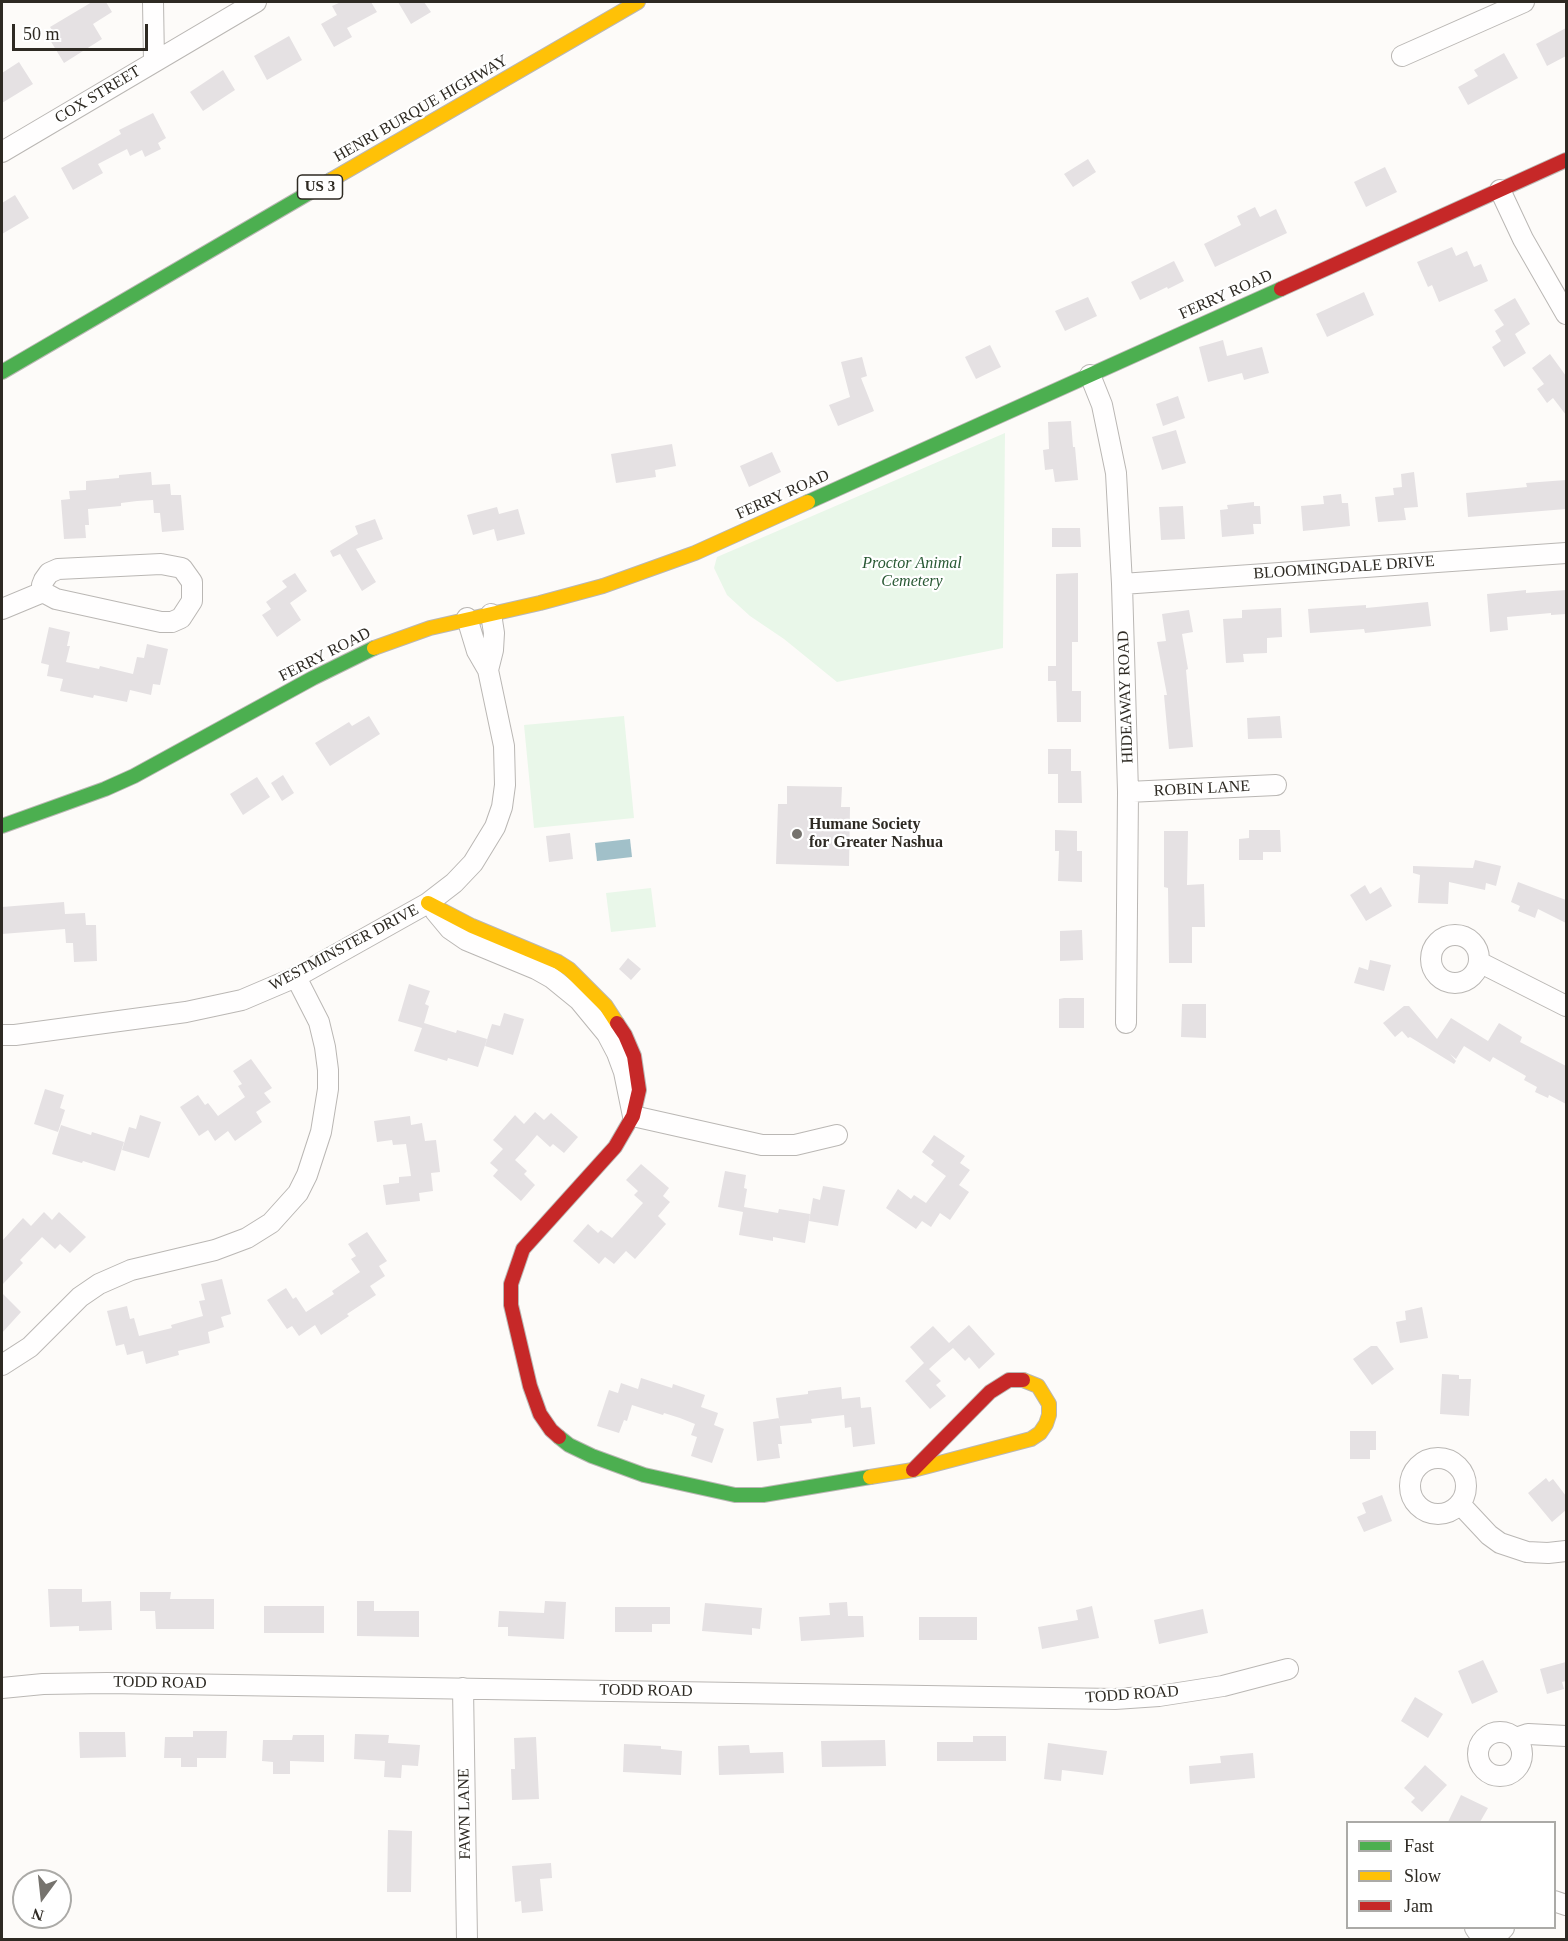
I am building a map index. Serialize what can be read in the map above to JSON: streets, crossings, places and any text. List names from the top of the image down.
{
  "streets": {
    "street": [
      "COX STREET",
      "HENRI BURQUE HIGHWAY",
      "US 3",
      "FERRY ROAD",
      "BLOOMINGDALE DRIVE",
      "HIDEAWAY ROAD",
      "ROBIN LANE",
      "WESTMINSTER DRIVE",
      "TODD ROAD",
      "FAWN LANE"
    ]
  },
  "crossings": [
    ["FERRY ROAD", "HIDEAWAY ROAD"],
    ["FERRY ROAD", "WESTMINSTER DRIVE"],
    ["BLOOMINGDALE DRIVE", "HIDEAWAY ROAD"],
    ["HIDEAWAY ROAD", "ROBIN LANE"],
    ["TODD ROAD", "FAWN LANE"]
  ],
  "parks": ["Proctor Animal Cemetery"],
  "places": ["Humane Society for Greater Nashua"],
  "legend": ["Fast", "Slow", "Jam"],
  "scale_bar": "50 m",
  "north": "bottom"
}
